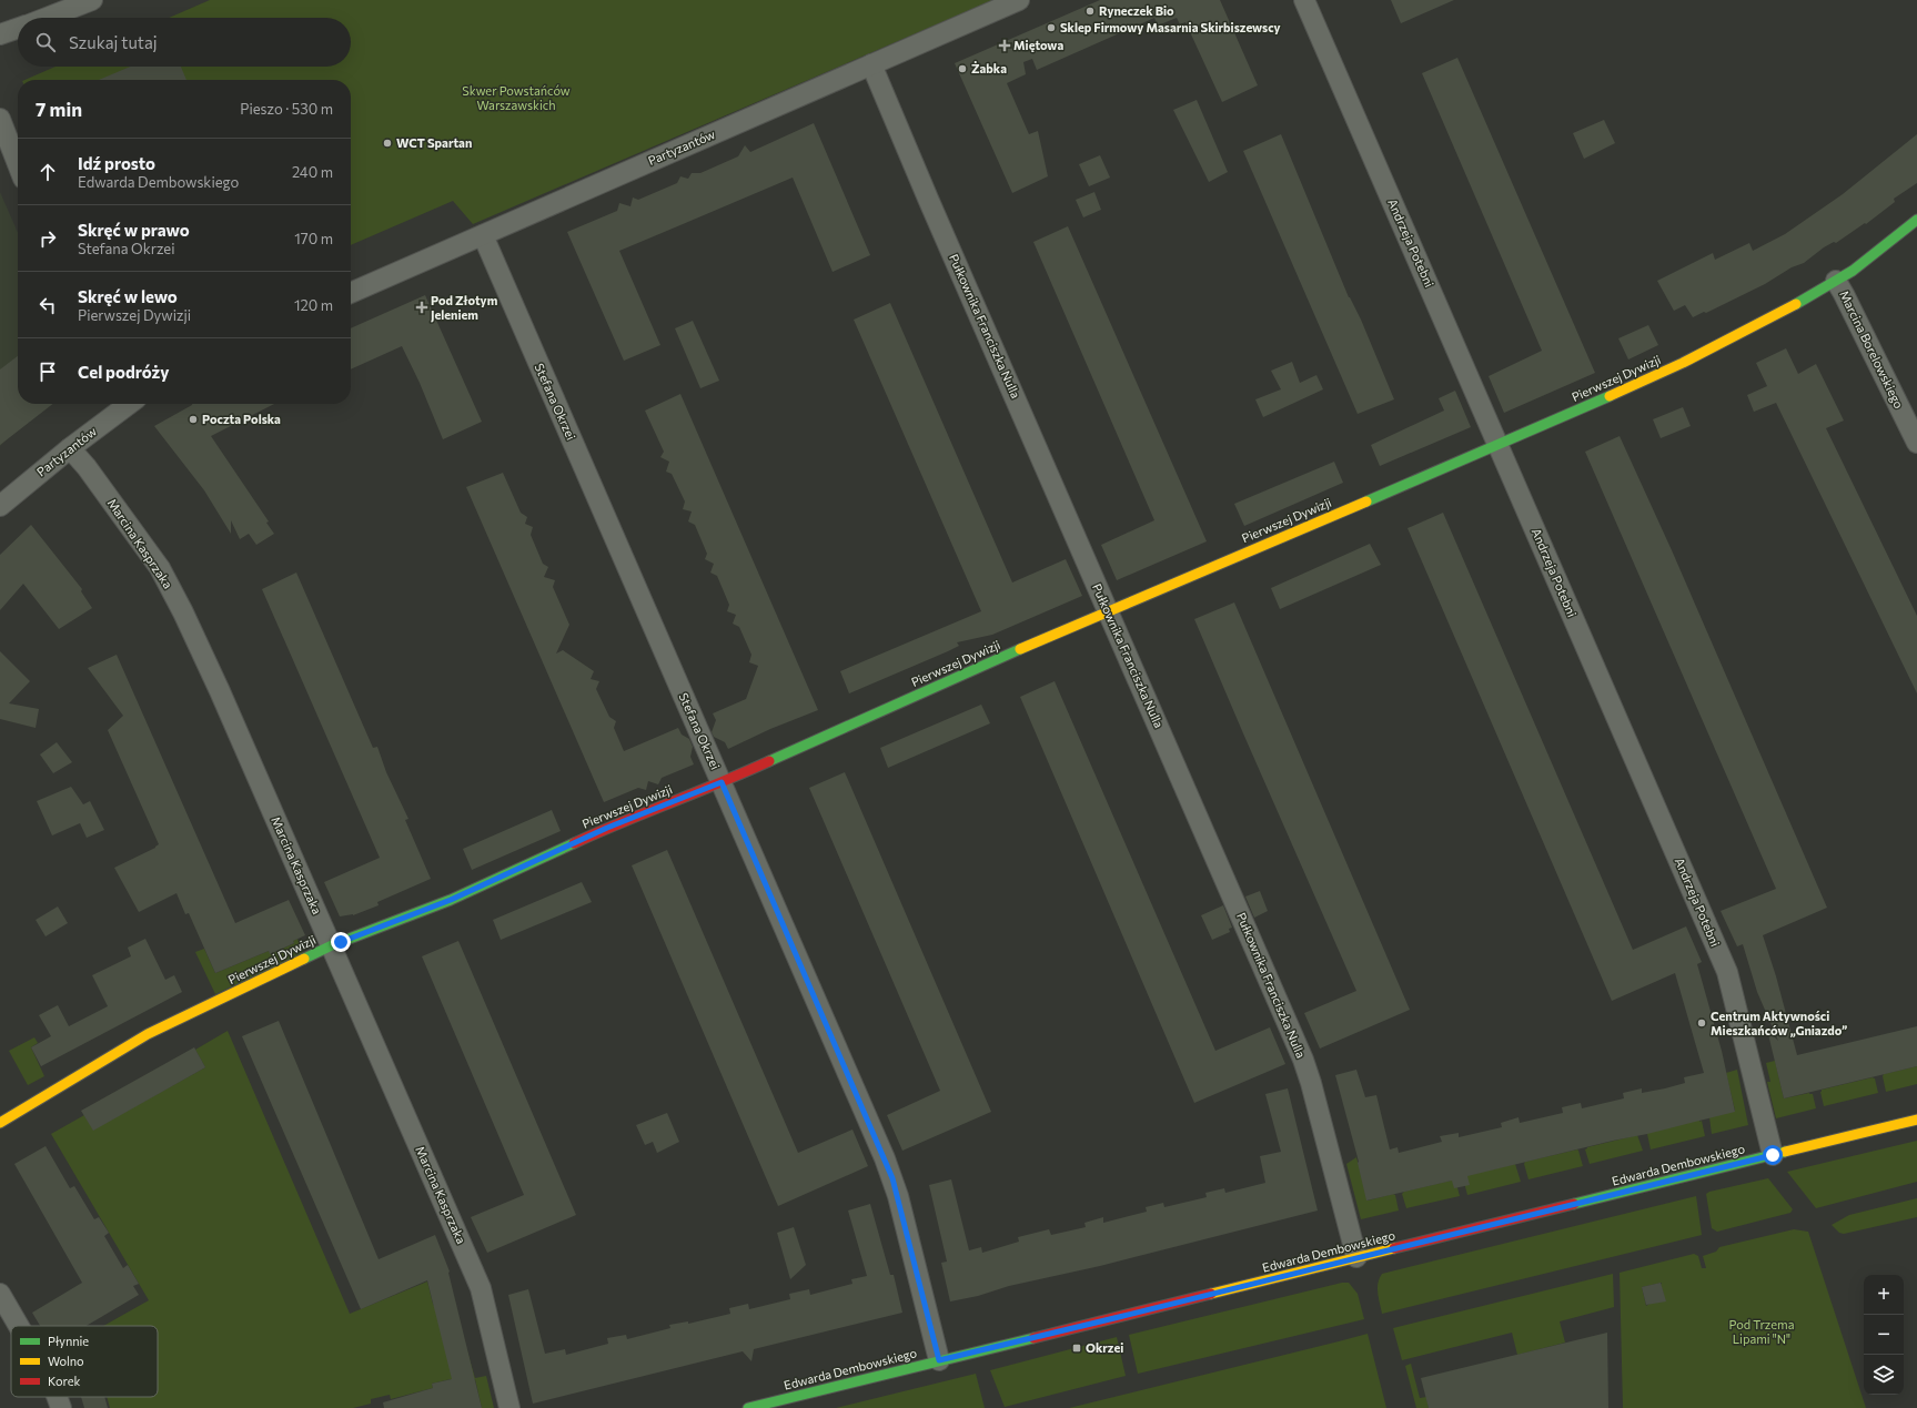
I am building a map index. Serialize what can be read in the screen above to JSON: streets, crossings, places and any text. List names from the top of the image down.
{
  "streets": {
    "street": [
      "Partyzantów",
      "Andrzeja Potebni",
      "Pułkownika Franciszka Nulla",
      "Marcina Borelowskiego",
      "Pierwszej Dywizji",
      "Stefana Okrzei",
      "Marcina Kasprzaka",
      "Edwarda Dembowskiego"
    ]
  },
  "crossings": [
    ["Partyzantów", "Pułkownika Franciszka Nulla"],
    ["Partyzantów", "Stefana Okrzei"],
    ["Partyzantów", "Marcina Kasprzaka"],
    ["Andrzeja Potebni", "Pierwszej Dywizji"],
    ["Andrzeja Potebni", "Edwarda Dembowskiego"],
    ["Pułkownika Franciszka Nulla", "Pierwszej Dywizji"],
    ["Pułkownika Franciszka Nulla", "Edwarda Dembowskiego"],
    ["Marcina Borelowskiego", "Pierwszej Dywizji"],
    ["Pierwszej Dywizji", "Stefana Okrzei"],
    ["Pierwszej Dywizji", "Marcina Kasprzaka"],
    ["Stefana Okrzei", "Edwarda Dembowskiego"]
  ],
  "parks": ["Skwer Powstańców Warszawskich", "Pod Trzema Lipami \"N\""],
  "places": {
    "other": [
      "Ryneczek Bio",
      "Sklep Firmowy Masarnia Skirbiszewscy",
      "Żabka",
      "WCT Spartan",
      "Poczta Polska",
      "Centrum Aktywności Mieszkańców „Gniazdo”"
    ],
    "health": ["Miętowa", "Pod Złotym Jeleniem"],
    "transit": ["Okrzei"]
  },
  "legend": ["Płynnie", "Wolno", "Korek"],
  "page": {
    "search": "Szukaj tutaj",
    "heading": ["7 min", "Pieszo · 530 m"],
    "list": [
      ["Idź prosto", "Edwarda Dembowskiego", "240 m"],
      ["Skręć w prawo", "Stefana Okrzei", "170 m"],
      ["Skręć w lewo", "Pierwszej Dywizji", "120 m"],
      "Cel podróży"
    ],
    "map_buttons": ["+", "−"]
  }
}
